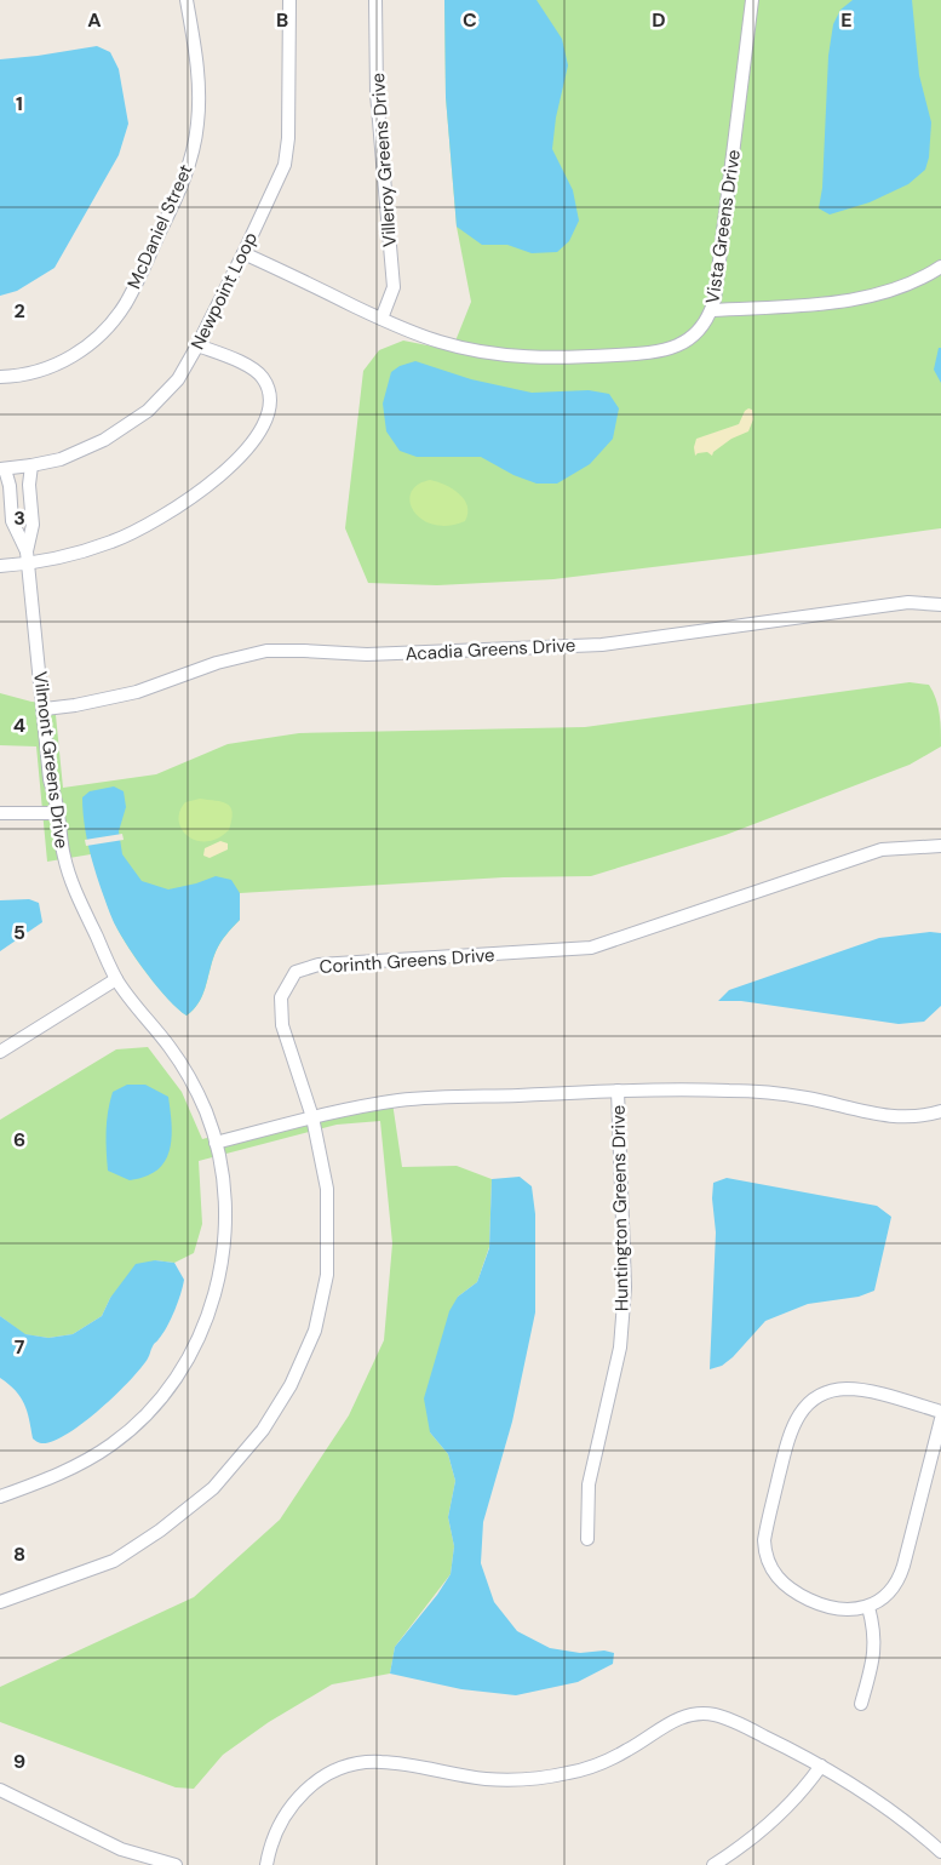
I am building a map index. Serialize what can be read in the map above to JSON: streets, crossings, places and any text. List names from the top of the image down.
{
  "streets": {
    "street": [
      "Villeroy Greens Drive",
      "McDaniel Street",
      "Vista Greens Drive",
      "Newpoint Loop",
      "Acadia Greens Drive",
      "Vilmont Greens Drive",
      "Corinth Greens Drive",
      "Huntington Greens Drive"
    ]
  },
  "crossings": [
    ["Villeroy Greens Drive", "Vista Greens Drive"],
    ["Vista Greens Drive", "Newpoint Loop"],
    ["Acadia Greens Drive", "Vilmont Greens Drive"]
  ],
  "grid": {
    "columns": [
      "A",
      "B",
      "C",
      "D",
      "E"
    ],
    "rows": [
      "1",
      "2",
      "3",
      "4",
      "5",
      "6",
      "7",
      "8",
      "9"
    ]
  }
}
